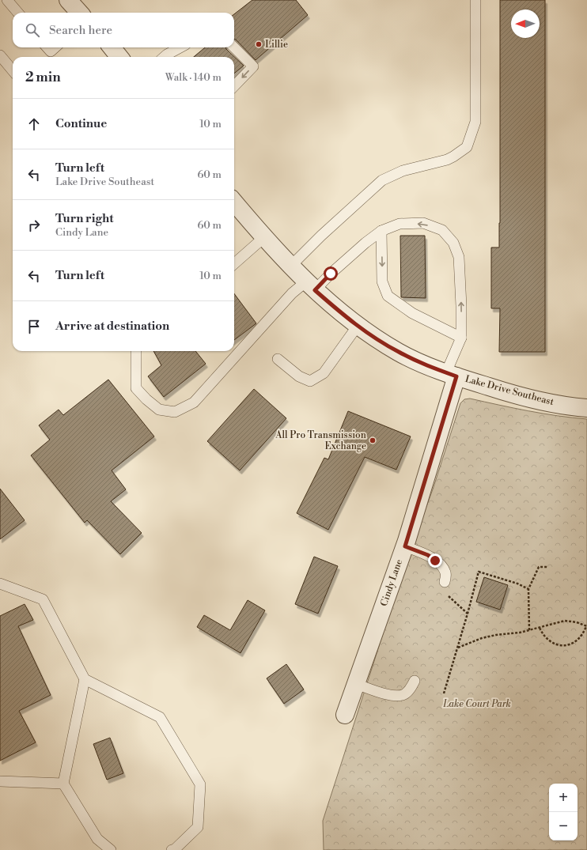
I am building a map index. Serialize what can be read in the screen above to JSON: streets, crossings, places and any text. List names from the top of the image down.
{
  "streets": {
    "street": ["Lake Drive Southeast", "Cindy Lane"]
  },
  "crossings": [
    ["Lake Drive Southeast", "Cindy Lane"]
  ],
  "parks": ["Lake Court Park"],
  "places": ["Lillie", "All Pro Transmission Exchange"],
  "north": "left",
  "page": {
    "search": "Search here",
    "heading": ["2 min", "Walk · 140 m"],
    "list": [
      ["Continue", "10 m"],
      ["Turn left", "Lake Drive Southeast", "60 m"],
      ["Turn right", "Cindy Lane", "60 m"],
      ["Turn left", "10 m"],
      "Arrive at destination"
    ],
    "map_buttons": ["+", "−"]
  }
}
